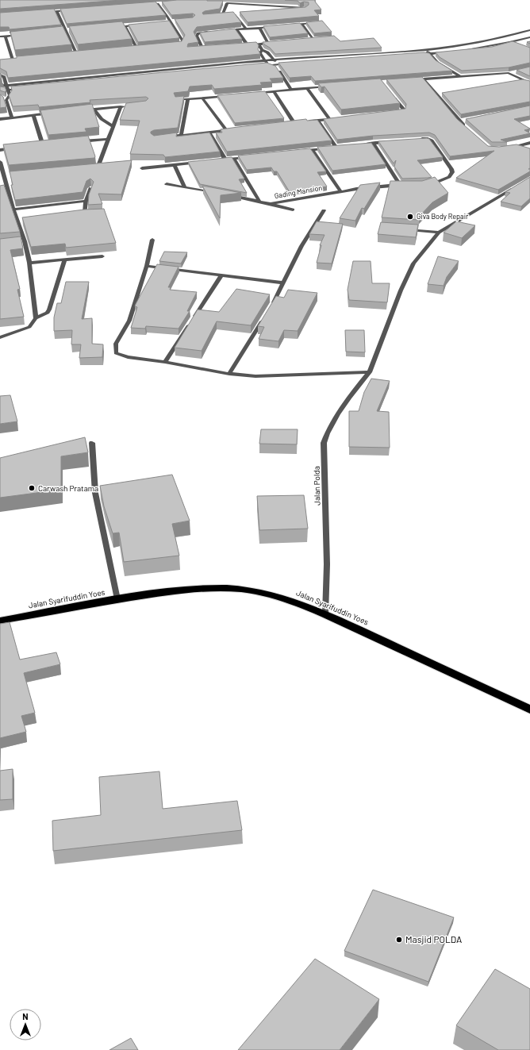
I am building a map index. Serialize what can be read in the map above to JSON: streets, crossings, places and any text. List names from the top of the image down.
{
  "streets": {
    "highway": ["Jalan Syarifuddin Yoes"],
    "street": ["Gading Mansion", "Jalan Polda"]
  },
  "crossings": [
    ["Jalan Polda", "Jalan Syarifuddin Yoes"]
  ],
  "places": ["Giva Body Repair", "Carwash Pratama", "Masjid POLDA"],
  "north": "top"
}
